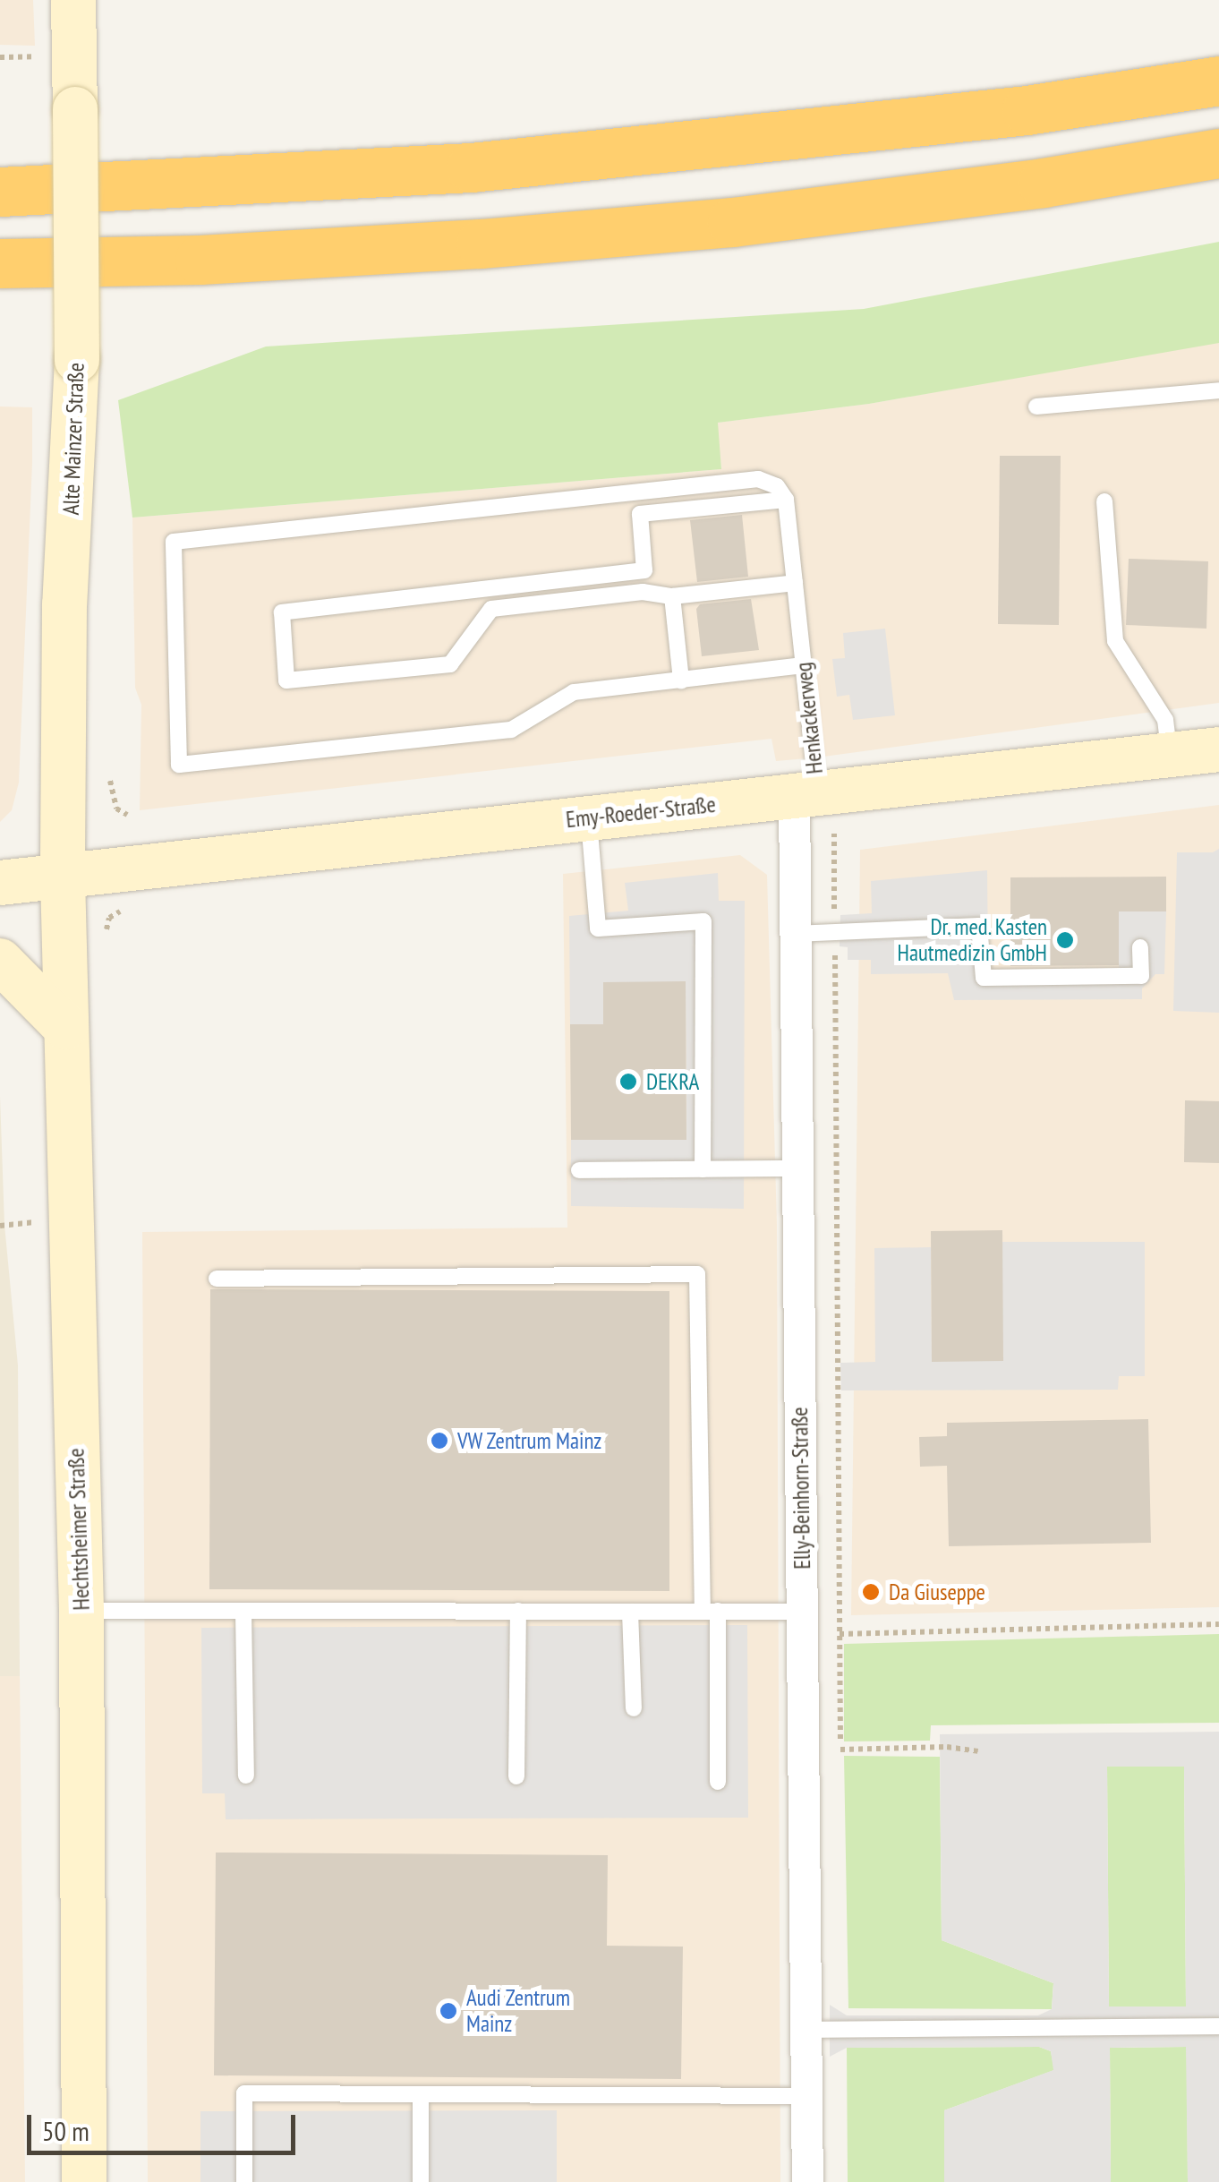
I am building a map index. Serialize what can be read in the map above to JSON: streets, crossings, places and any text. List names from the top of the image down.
{
  "streets": {
    "street": [
      "Alte Mainzer Straße",
      "Emy-Roeder-Straße",
      "Elly-Beinhorn-Straße",
      "Hechtsheimer Straße"
    ],
    "lane": ["Henkackerweg"]
  },
  "crossings": [
    ["Alte Mainzer Straße", "Emy-Roeder-Straße"],
    ["Alte Mainzer Straße", "Hechtsheimer Straße"],
    ["Henkackerweg", "Emy-Roeder-Straße"],
    ["Henkackerweg", "Elly-Beinhorn-Straße"],
    ["Emy-Roeder-Straße", "Elly-Beinhorn-Straße"],
    ["Emy-Roeder-Straße", "Hechtsheimer Straße"]
  ],
  "places": [
    "Dr. med. Kasten Hautmedizin GmbH",
    "DEKRA",
    "VW Zentrum Mainz",
    "Da Giuseppe",
    "Audi Zentrum Mainz"
  ],
  "scale_bar": "50 m"
}
